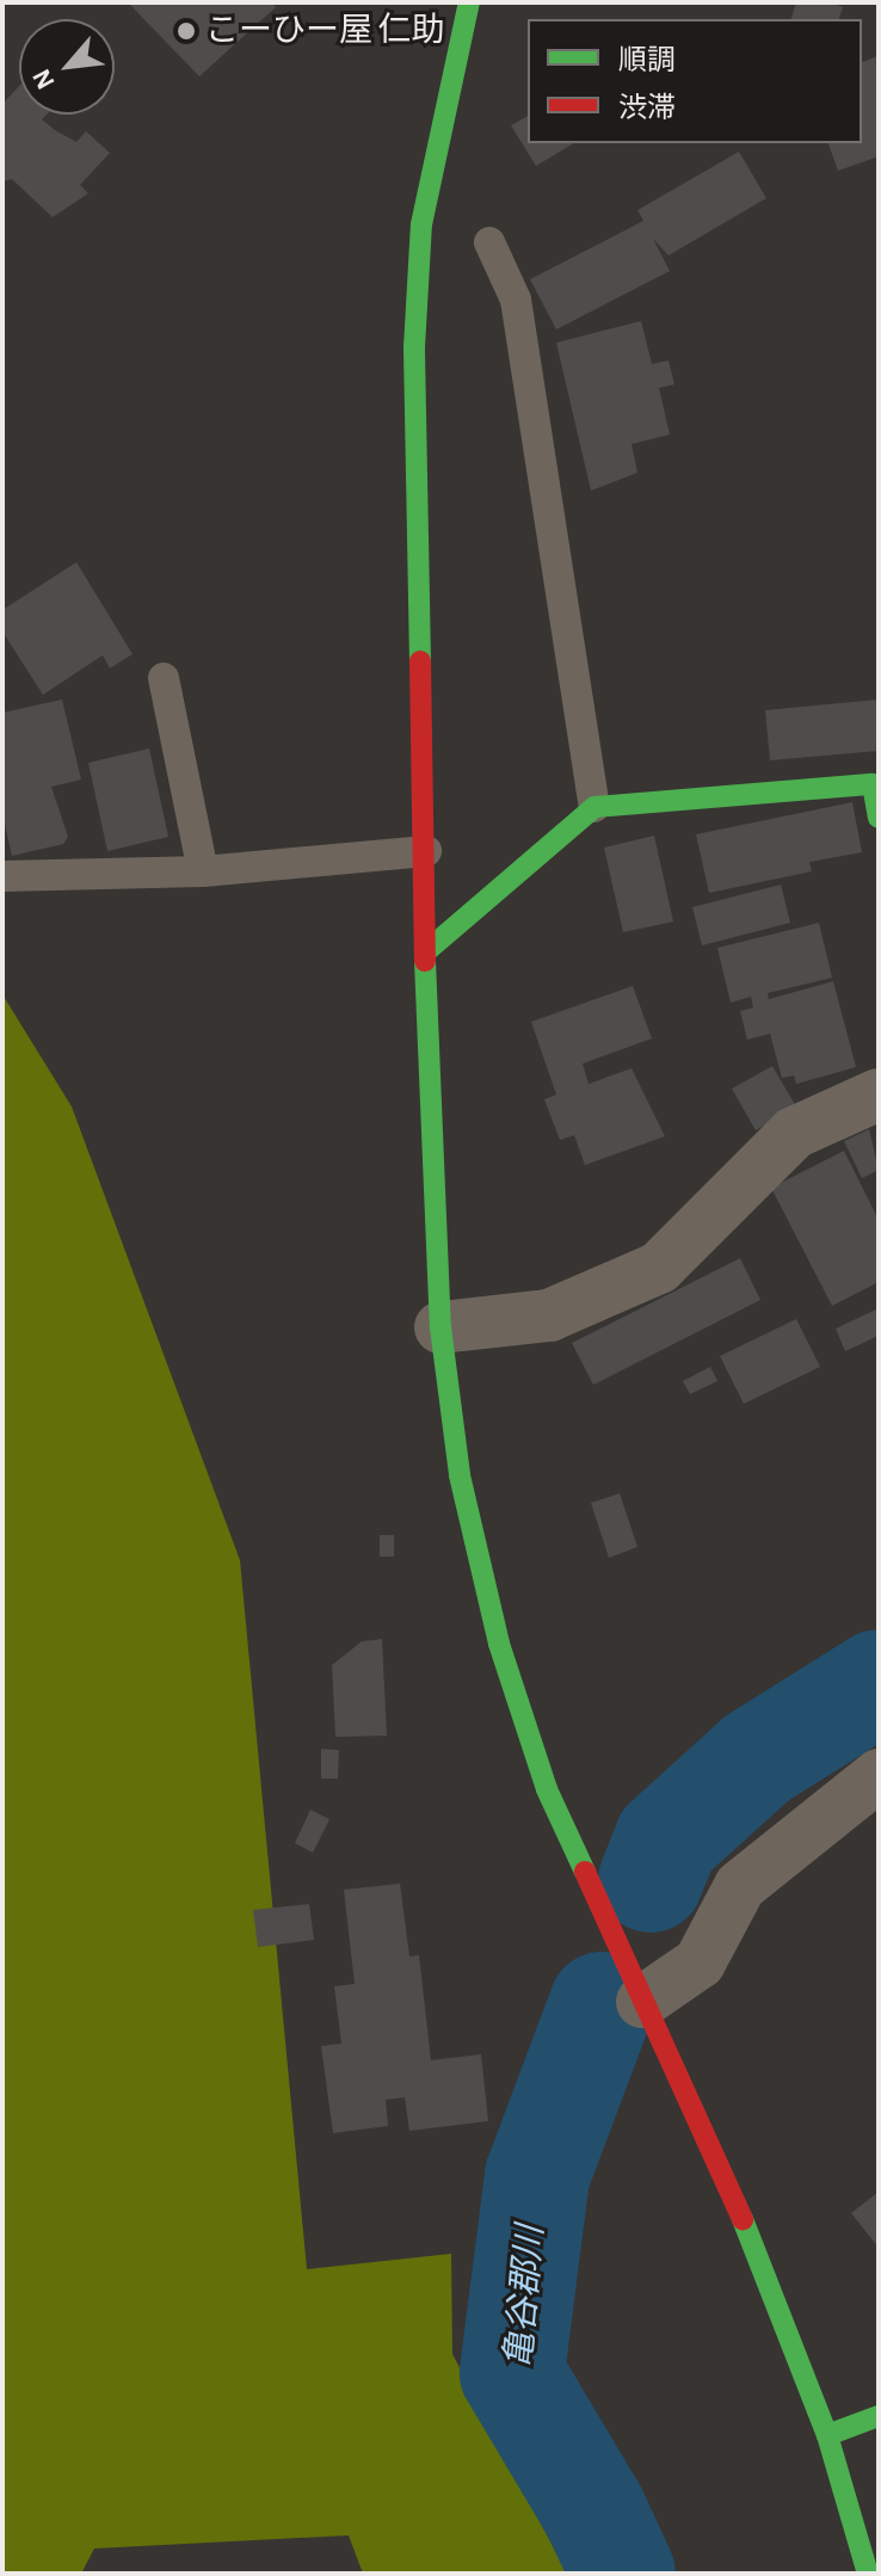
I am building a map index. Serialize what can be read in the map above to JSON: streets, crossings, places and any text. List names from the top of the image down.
{
  "water": ["亀谷郡川"],
  "places": ["こーひー屋 仁助"],
  "legend": ["順調", "渋滞"],
  "north": "bottom left"
}
